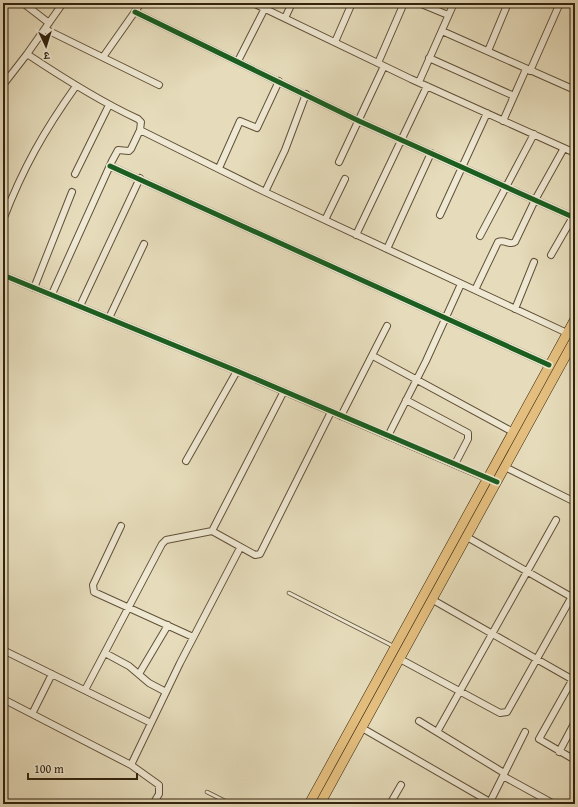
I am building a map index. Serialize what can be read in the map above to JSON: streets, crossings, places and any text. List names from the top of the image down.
{
  "scale_bar": "100 m",
  "north": "bottom"
}
